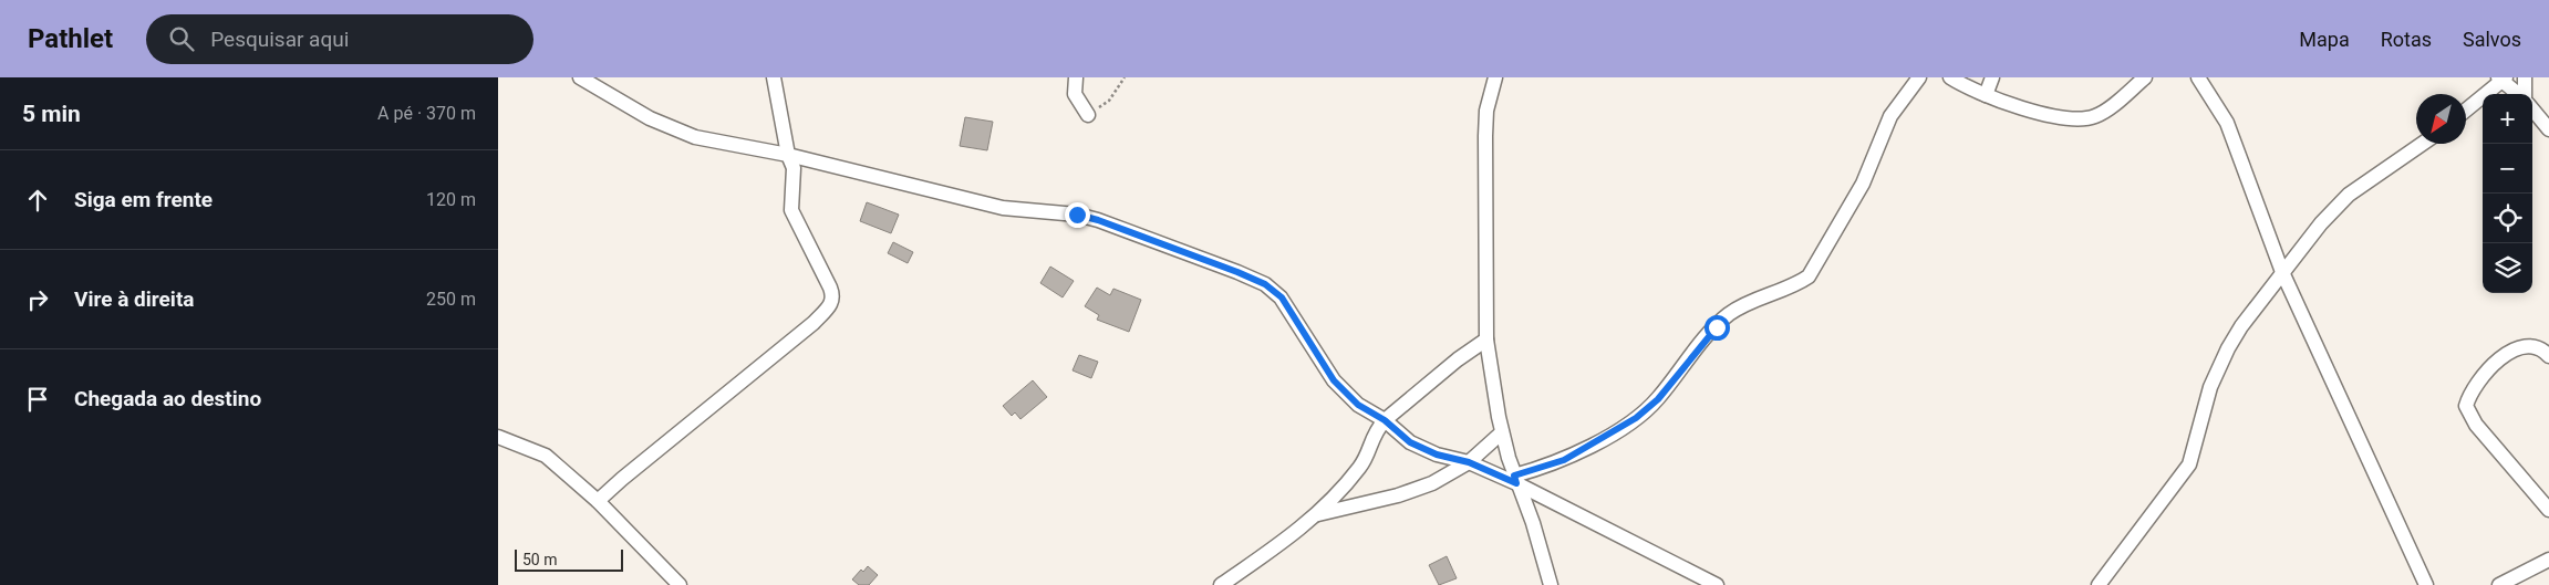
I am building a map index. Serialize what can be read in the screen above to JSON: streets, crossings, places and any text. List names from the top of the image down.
{
  "scale_bar": "50 m",
  "north": "bottom left",
  "page": {
    "header": "Pathlet",
    "search": "Pesquisar aqui",
    "nav": ["Mapa", "Rotas", "Salvos"],
    "heading": ["5 min", "A pé · 370 m"],
    "map_buttons": ["+", "−"],
    "list": [
      ["Siga em frente", "120 m"],
      ["Vire à direita", "250 m"],
      "Chegada ao destino"
    ],
    "scale": "50 m"
  }
}
